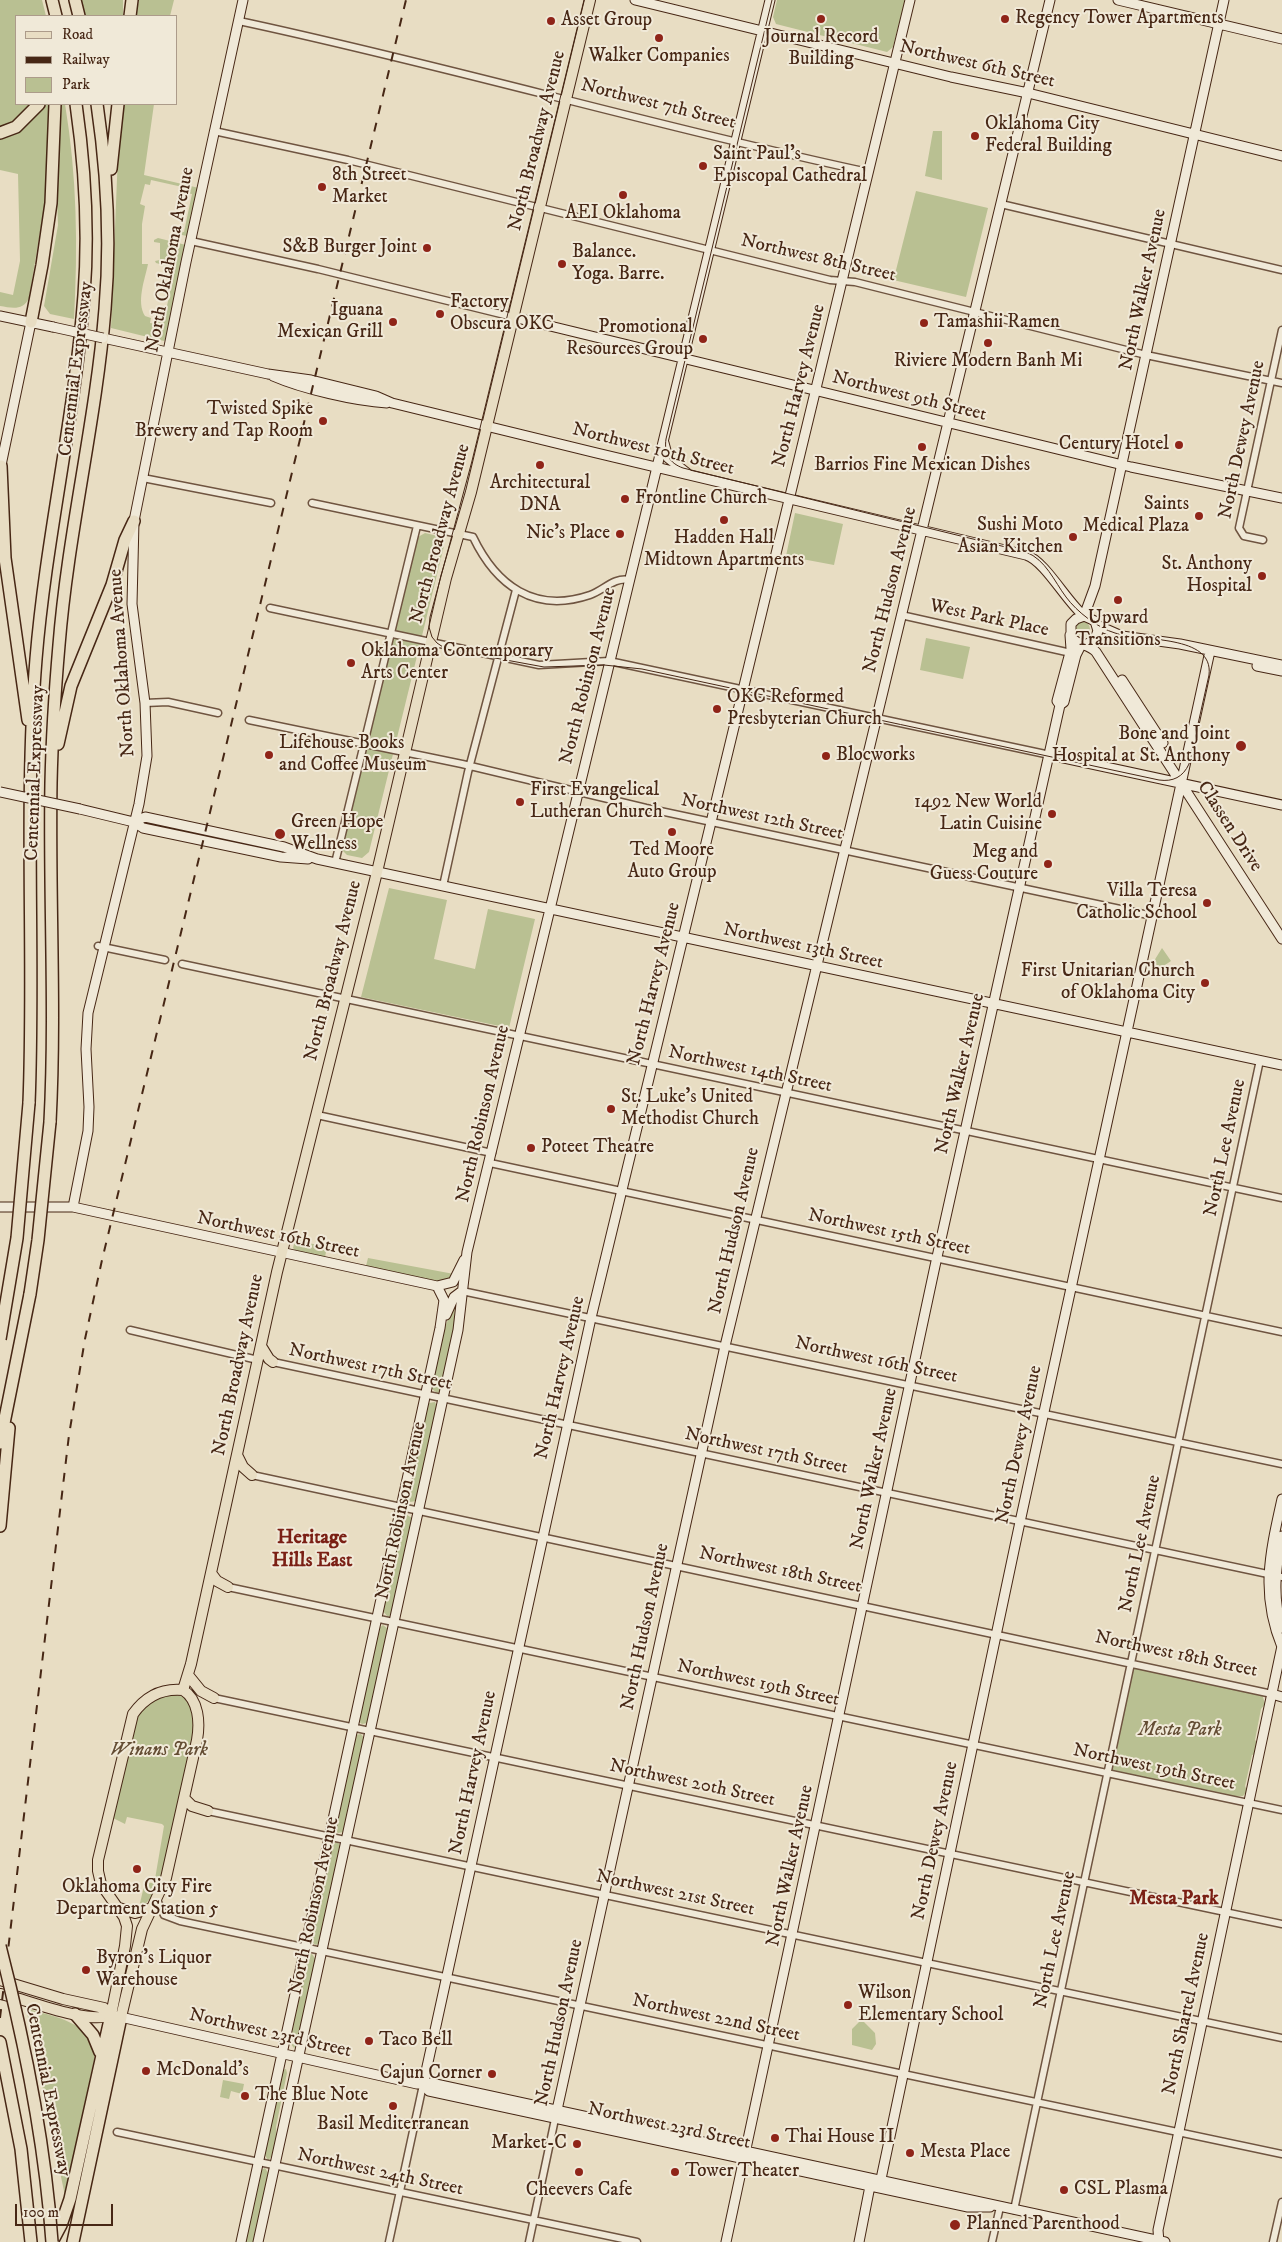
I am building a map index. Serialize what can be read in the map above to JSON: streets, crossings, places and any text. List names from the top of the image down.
{
  "streets": {
    "highway": ["Centennial Expressway"],
    "main road": ["North Broadway Avenue"],
    "street": [
      "Northwest 6th Street",
      "Northwest 7th Street",
      "Northwest 8th Street",
      "North Oklahoma Avenue",
      "North Walker Avenue",
      "North Harvey Avenue",
      "Northwest 9th Street",
      "North Dewey Avenue",
      "Northwest 10th Street",
      "North Hudson Avenue",
      "West Park Place",
      "North Robinson Avenue",
      "Northwest 12th Street",
      "Classen Drive",
      "Northwest 13th Street",
      "Northwest 14th Street",
      "North Lee Avenue",
      "Northwest 15th Street",
      "Northwest 16th Street",
      "Northwest 17th Street",
      "Northwest 18th Street",
      "Northwest 19th Street",
      "Northwest 20th Street",
      "Northwest 21st Street",
      "North Shartel Avenue",
      "Northwest 22nd Street",
      "Northwest 23rd Street",
      "Northwest 24th Street"
    ]
  },
  "crossings": [
    ["Northwest 6th Street", "North Walker Avenue"],
    ["Northwest 6th Street", "North Harvey Avenue"],
    ["Northwest 6th Street", "North Hudson Avenue"],
    ["Northwest 6th Street", "North Robinson Avenue"],
    ["Northwest 7th Street", "North Broadway Avenue"],
    ["Northwest 7th Street", "North Oklahoma Avenue"],
    ["Northwest 7th Street", "North Harvey Avenue"],
    ["Northwest 7th Street", "North Robinson Avenue"],
    ["North Broadway Avenue", "Northwest 8th Street"],
    ["North Broadway Avenue", "Northwest 9th Street"],
    ["North Broadway Avenue", "Northwest 10th Street"],
    ["North Broadway Avenue", "Northwest 12th Street"],
    ["North Broadway Avenue", "Northwest 13th Street"],
    ["North Broadway Avenue", "Northwest 14th Street"],
    ["North Broadway Avenue", "Northwest 16th Street"],
    ["Northwest 8th Street", "North Oklahoma Avenue"],
    ["Northwest 8th Street", "North Walker Avenue"],
    ["Northwest 8th Street", "North Harvey Avenue"],
    ["Northwest 8th Street", "North Dewey Avenue"],
    ["Northwest 8th Street", "North Hudson Avenue"],
    ["Northwest 8th Street", "North Robinson Avenue"],
    ["North Oklahoma Avenue", "Northwest 9th Street"],
    ["North Oklahoma Avenue", "Northwest 10th Street"],
    ["North Oklahoma Avenue", "Northwest 13th Street"],
    ["North Oklahoma Avenue", "Northwest 16th Street"],
    ["North Walker Avenue", "Northwest 9th Street"],
    ["North Walker Avenue", "Northwest 10th Street"],
    ["North Walker Avenue", "West Park Place"],
    ["North Walker Avenue", "Northwest 12th Street"],
    ["North Walker Avenue", "Classen Drive"],
    ["North Walker Avenue", "Northwest 13th Street"],
    ["North Walker Avenue", "Northwest 14th Street"],
    ["North Walker Avenue", "Northwest 15th Street"],
    ["North Walker Avenue", "Northwest 16th Street"],
    ["North Walker Avenue", "Northwest 17th Street"],
    ["North Walker Avenue", "Northwest 18th Street"],
    ["North Walker Avenue", "Northwest 19th Street"],
    ["North Walker Avenue", "Northwest 20th Street"],
    ["North Walker Avenue", "Northwest 21st Street"],
    ["North Walker Avenue", "Northwest 22nd Street"],
    ["North Walker Avenue", "Northwest 23rd Street"],
    ["North Harvey Avenue", "Northwest 9th Street"],
    ["North Harvey Avenue", "Northwest 10th Street"],
    ["North Harvey Avenue", "Northwest 12th Street"],
    ["North Harvey Avenue", "Northwest 13th Street"],
    ["North Harvey Avenue", "Northwest 14th Street"],
    ["North Harvey Avenue", "Northwest 15th Street"],
    ["North Harvey Avenue", "Northwest 16th Street"],
    ["North Harvey Avenue", "Northwest 17th Street"],
    ["North Harvey Avenue", "Northwest 18th Street"],
    ["North Harvey Avenue", "Northwest 19th Street"],
    ["North Harvey Avenue", "Northwest 20th Street"],
    ["North Harvey Avenue", "Northwest 21st Street"],
    ["North Harvey Avenue", "Northwest 22nd Street"],
    ["North Harvey Avenue", "Northwest 23rd Street"],
    ["North Harvey Avenue", "Northwest 24th Street"],
    ["Northwest 9th Street", "North Dewey Avenue"],
    ["Northwest 9th Street", "North Hudson Avenue"],
    ["Northwest 9th Street", "North Robinson Avenue"],
    ["North Dewey Avenue", "Northwest 12th Street"],
    ["North Dewey Avenue", "Classen Drive"],
    ["North Dewey Avenue", "Northwest 13th Street"],
    ["North Dewey Avenue", "Northwest 14th Street"],
    ["North Dewey Avenue", "Northwest 15th Street"],
    ["North Dewey Avenue", "Northwest 16th Street"],
    ["North Dewey Avenue", "Northwest 17th Street"],
    ["North Dewey Avenue", "Northwest 18th Street"],
    ["North Dewey Avenue", "Northwest 19th Street"],
    ["North Dewey Avenue", "Northwest 20th Street"],
    ["North Dewey Avenue", "Northwest 21st Street"],
    ["North Dewey Avenue", "Northwest 22nd Street"],
    ["North Dewey Avenue", "Northwest 23rd Street"],
    ["Northwest 10th Street", "North Hudson Avenue"],
    ["Northwest 10th Street", "North Robinson Avenue"],
    ["Northwest 10th Street", "Classen Drive"],
    ["North Hudson Avenue", "West Park Place"],
    ["North Hudson Avenue", "Northwest 12th Street"],
    ["North Hudson Avenue", "Northwest 13th Street"],
    ["North Hudson Avenue", "Northwest 14th Street"],
    ["North Hudson Avenue", "Northwest 15th Street"],
    ["North Hudson Avenue", "Northwest 16th Street"],
    ["North Hudson Avenue", "Northwest 17th Street"],
    ["North Hudson Avenue", "Northwest 18th Street"],
    ["North Hudson Avenue", "Northwest 19th Street"],
    ["North Hudson Avenue", "Northwest 20th Street"],
    ["North Hudson Avenue", "Northwest 21st Street"],
    ["North Hudson Avenue", "Northwest 22nd Street"],
    ["North Hudson Avenue", "Northwest 23rd Street"],
    ["North Hudson Avenue", "Northwest 24th Street"],
    ["North Robinson Avenue", "Northwest 12th Street"],
    ["North Robinson Avenue", "Northwest 13th Street"],
    ["North Robinson Avenue", "Northwest 14th Street"],
    ["North Robinson Avenue", "Northwest 15th Street"],
    ["North Robinson Avenue", "Northwest 16th Street"],
    ["North Robinson Avenue", "Northwest 17th Street"],
    ["North Robinson Avenue", "Northwest 18th Street"],
    ["North Robinson Avenue", "Northwest 19th Street"],
    ["North Robinson Avenue", "Northwest 20th Street"],
    ["North Robinson Avenue", "Northwest 21st Street"],
    ["North Robinson Avenue", "Northwest 22nd Street"],
    ["North Robinson Avenue", "Northwest 23rd Street"],
    ["North Robinson Avenue", "Northwest 24th Street"],
    ["Northwest 13th Street", "North Lee Avenue"],
    ["Northwest 14th Street", "North Lee Avenue"],
    ["North Lee Avenue", "Northwest 15th Street"],
    ["North Lee Avenue", "Northwest 16th Street"],
    ["North Lee Avenue", "Northwest 17th Street"],
    ["North Lee Avenue", "Northwest 18th Street"],
    ["North Lee Avenue", "Northwest 19th Street"],
    ["North Lee Avenue", "Northwest 20th Street"],
    ["North Lee Avenue", "Northwest 21st Street"],
    ["North Lee Avenue", "Northwest 22nd Street"],
    ["North Lee Avenue", "Northwest 23rd Street"],
    ["Northwest 17th Street", "North Shartel Avenue"],
    ["Northwest 18th Street", "North Shartel Avenue"],
    ["Northwest 19th Street", "North Shartel Avenue"],
    ["Northwest 20th Street", "North Shartel Avenue"],
    ["Northwest 21st Street", "North Shartel Avenue"],
    ["North Shartel Avenue", "Northwest 22nd Street"],
    ["North Shartel Avenue", "Northwest 23rd Street"]
  ],
  "districts": ["Heritage Hills East", "Mesta Park"],
  "parks": ["Mesta Park", "Winans Park"],
  "places": [
    "Journal Record Building",
    "Regency Tower Apartments",
    "Asset Group",
    "Walker Companies",
    "Oklahoma City Federal Building",
    "Saint Paul's Episcopal Cathedral",
    "8th Street Market",
    "AEI Oklahoma",
    "S&B Burger Joint",
    "Balance. Yoga. Barre.",
    "Factory Obscura OKC",
    "Iguana Mexican Grill",
    "Tamashii Ramen",
    "Promotional Resources Group",
    "Riviere Modern Banh Mi",
    "Twisted Spike Brewery and Tap Room",
    "Century Hotel",
    "Barrios Fine Mexican Dishes",
    "Architectural DNA",
    "Frontline Church",
    "Saints Medical Plaza",
    "Hadden Hall Midtown Apartments",
    "Nic's Place",
    "Sushi Moto Asian Kitchen",
    "St. Anthony Hospital",
    "Upward Transitions",
    "Oklahoma Contemporary Arts Center",
    "OKC Reformed Presbyterian Church",
    "Bone and Joint Hospital at St. Anthony",
    "Lifehouse Books and Coffee Museum",
    "Blocworks",
    "First Evangelical Lutheran Church",
    "1492 New World Latin Cuisine",
    "Ted Moore Auto Group",
    "Green Hope Wellness",
    "Meg and Guess Couture",
    "Villa Teresa Catholic School",
    "First Unitarian Church of Oklahoma City",
    "St. Luke's United Methodist Church",
    "Poteet Theatre",
    "Oklahoma City Fire Department Station 5",
    "Byron's Liquor Warehouse",
    "Wilson Elementary School",
    "Taco Bell",
    "McDonald's",
    "Cajun Corner",
    "The Blue Note",
    "Basil Mediterranean",
    "Thai House II",
    "Market-C",
    "Mesta Place",
    "Cheevers Cafe",
    "Tower Theater",
    "CSL Plasma",
    "Planned Parenthood"
  ],
  "legend": ["Road", "Railway", "Park"],
  "scale_bar": "100 m"
}
